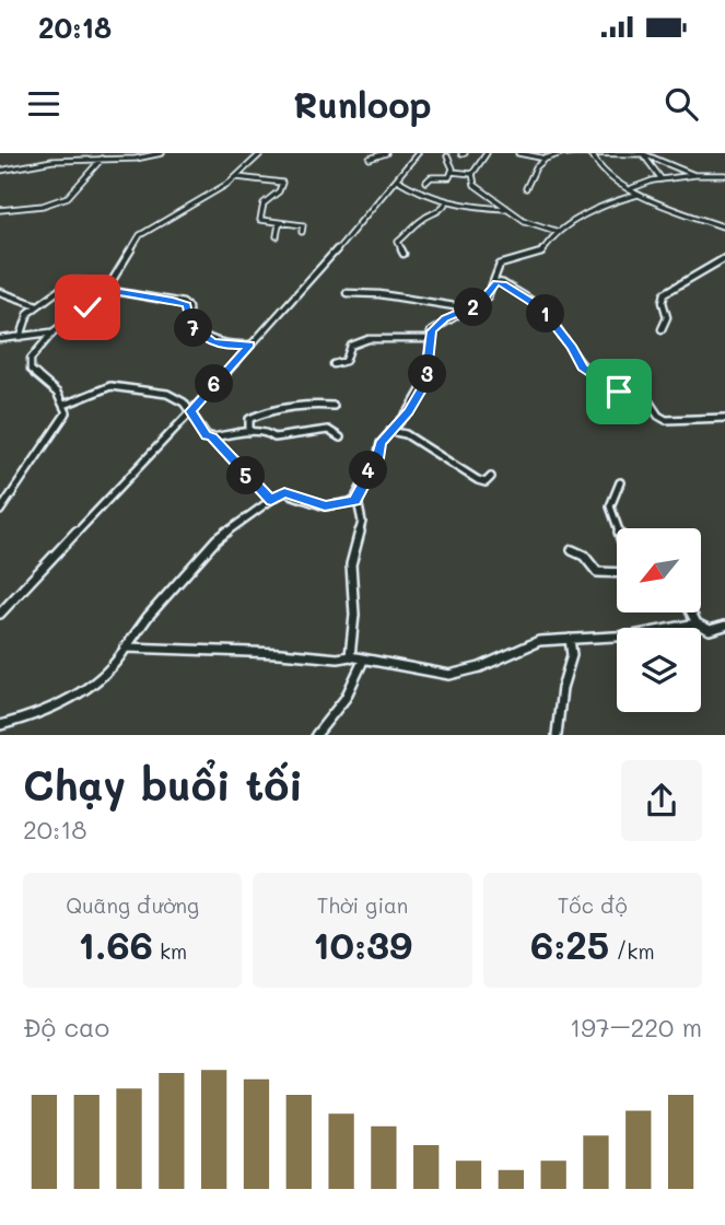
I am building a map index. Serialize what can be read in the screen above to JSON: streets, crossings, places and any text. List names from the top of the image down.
{
  "north": "bottom left",
  "page": {
    "status": "20:18",
    "header": "Runloop",
    "pins": [
      "2",
      "1",
      "7",
      "3",
      "6",
      "4",
      "5"
    ],
    "heading": ["Chạy buổi tối", "20:18"],
    "stats": [
      ["Quãng đường", "1.66 km"],
      ["Thời gian", "10:39"],
      ["Tốc độ", "6:25 /km"]
    ],
    "chart": ["Độ cao", "197–220 m"]
  }
}
